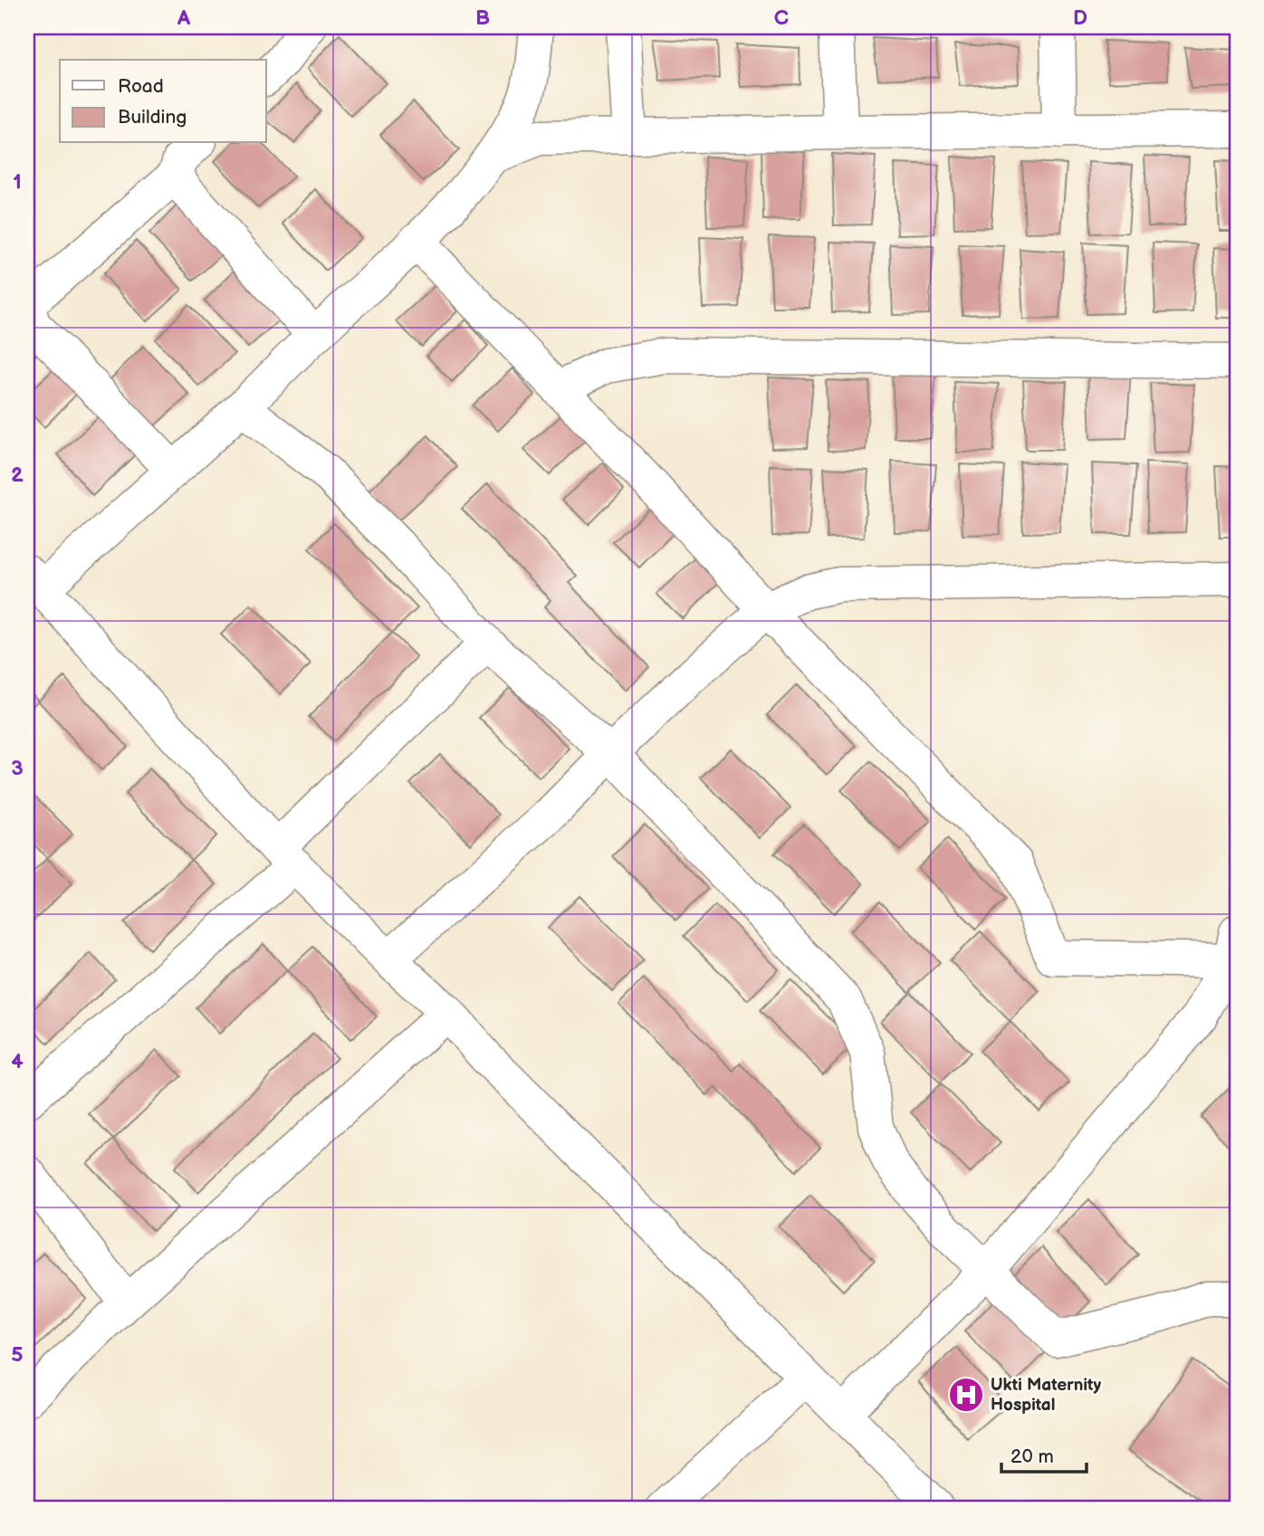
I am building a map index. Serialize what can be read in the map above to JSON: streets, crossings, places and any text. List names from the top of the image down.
{
  "places": {
    "hospital": ["Ukti Maternity Hospital"]
  },
  "legend": ["Road", "Building"],
  "scale_bar": "20 m",
  "grid": {
    "columns": [
      "A",
      "B",
      "C",
      "D"
    ],
    "rows": [
      "1",
      "2",
      "3",
      "4",
      "5"
    ]
  }
}
